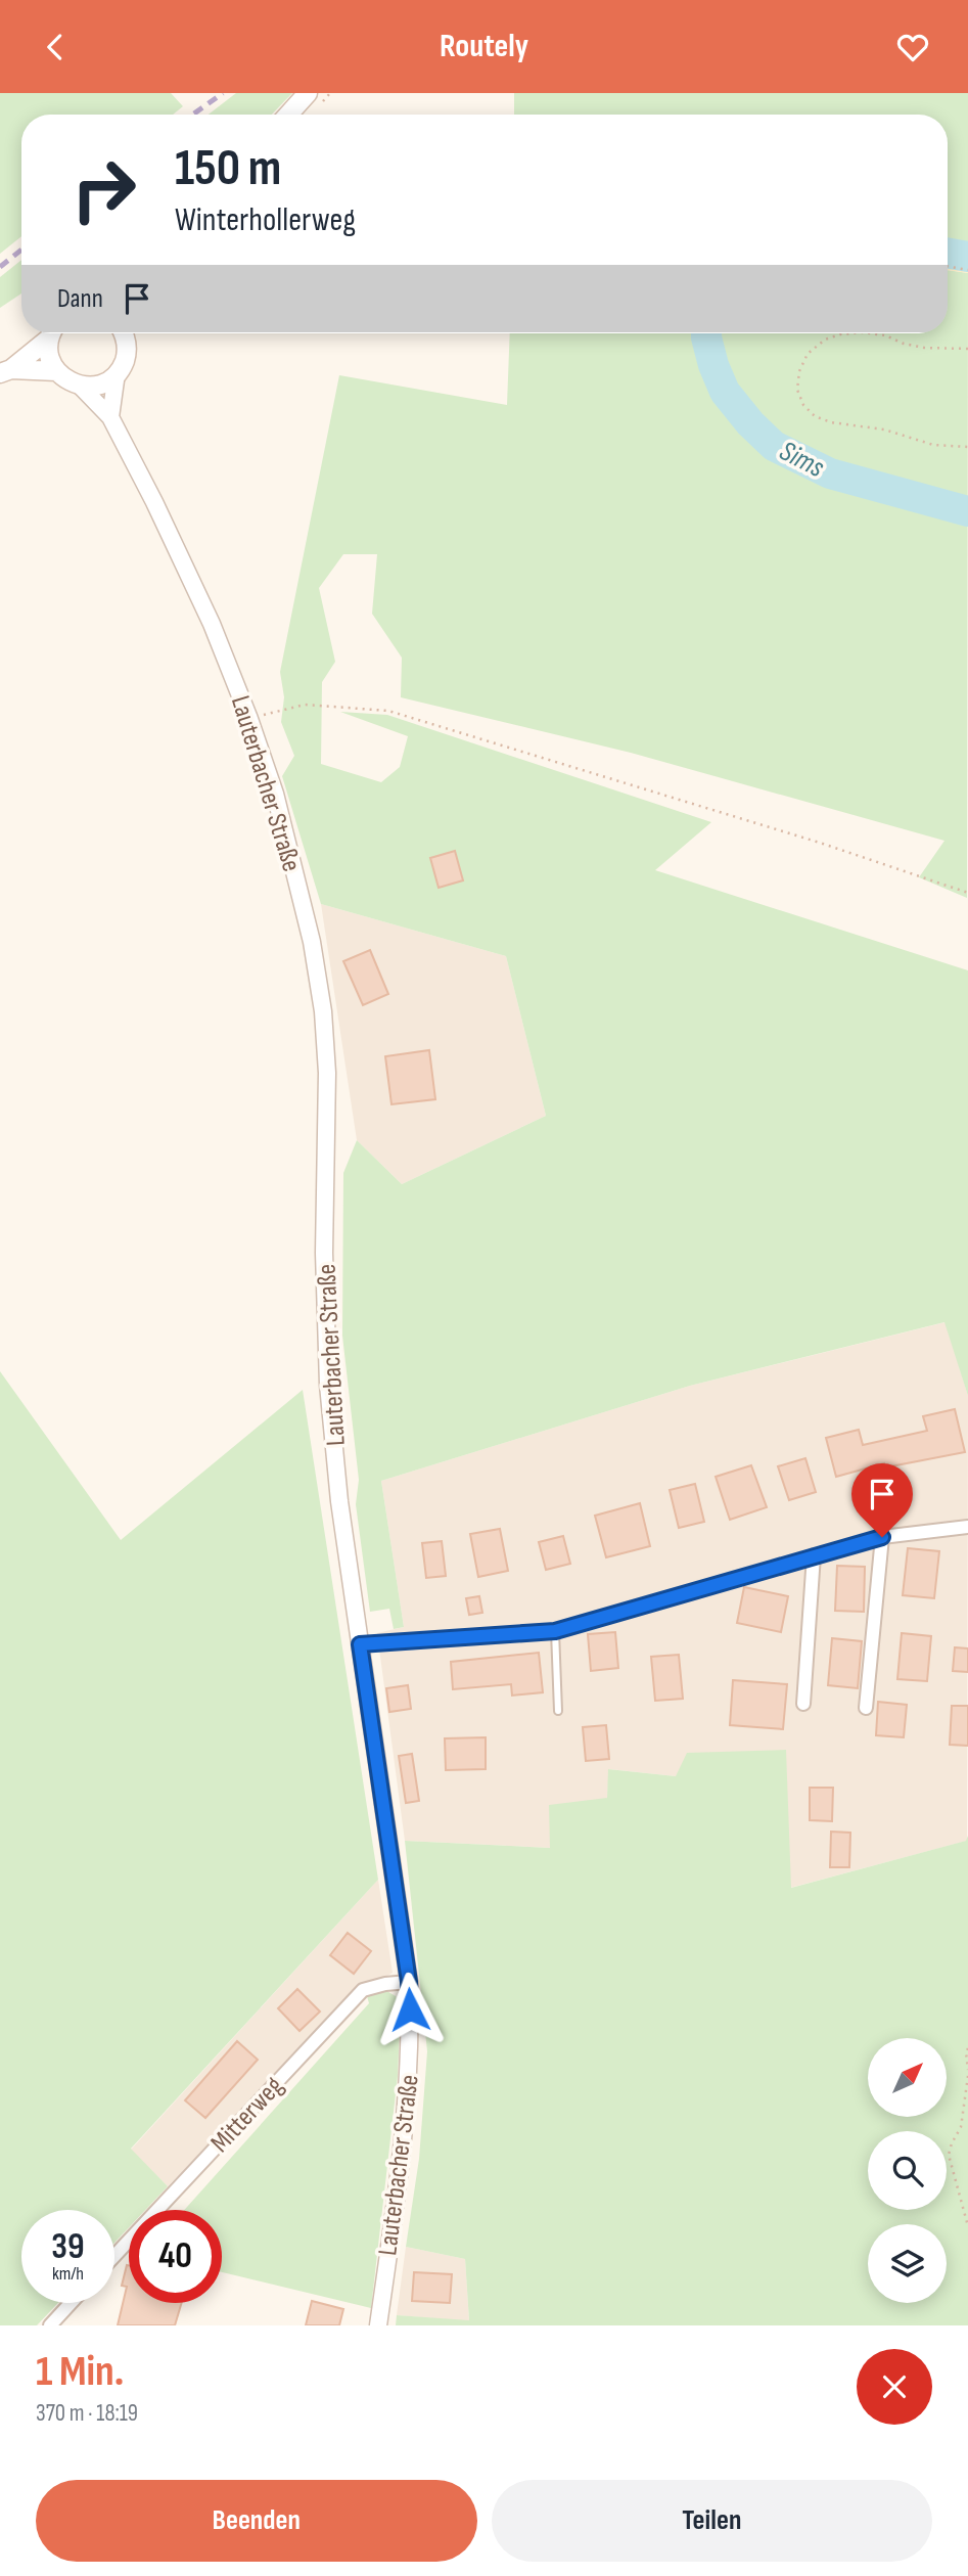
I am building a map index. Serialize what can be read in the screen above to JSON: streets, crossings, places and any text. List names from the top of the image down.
{
  "streets": {
    "street": ["Lauterbacher Straße", "Mitterweg"]
  },
  "crossings": [
    ["Lauterbacher Straße", "Mitterweg"]
  ],
  "water": ["Sims"],
  "north": "top right",
  "page": {
    "header": "Routely",
    "turn": ["150 m", "Winterhollerweg"],
    "then": "Dann",
    "speed": "39 km/h",
    "limit": "40",
    "heading": ["1 Min.", "370 m · 18:19"],
    "buttons": ["Beenden", "Teilen"]
  }
}
